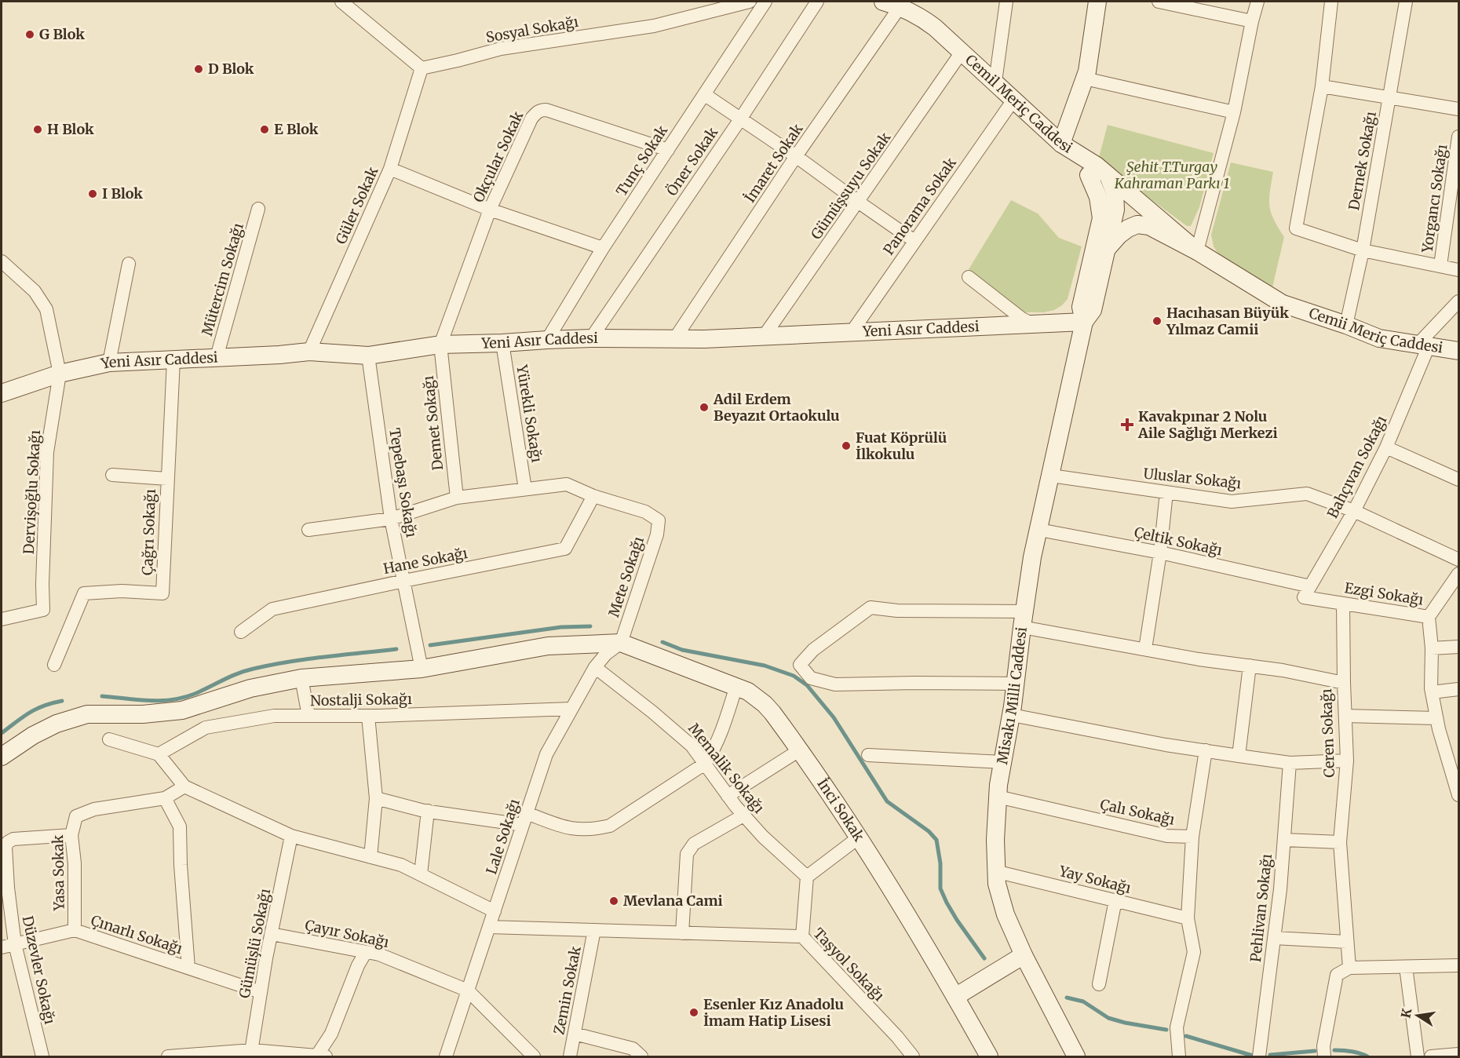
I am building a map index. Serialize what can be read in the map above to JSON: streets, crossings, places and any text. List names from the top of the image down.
{
  "streets": {
    "street": [
      "Sosyal Sokağı",
      "Cemil Meriç Caddesi",
      "Okçular Sokak",
      "Tunç Sokak",
      "Dernek Sokağı",
      "Öner Sokak",
      "İmaret Sokak",
      "Gümüşsuyu Sokak",
      "Yorgancı Sokağı",
      "Güler Sokak",
      "Panorama Sokak",
      "Mütercim Sokağı",
      "Yeni Asır Caddesi",
      "Cemii Meriç Caddesi",
      "Yürekli Sokağı",
      "Demet Sokağı",
      "Bahçıvan Sokağı",
      "Uluslar Sokağı",
      "Tepebaşı Sokağı",
      "Dervişoğlu Sokağı",
      "Çağrı Sokağı",
      "Çeltik Sokağı",
      "Hane Sokağı",
      "Mete Sokağı",
      "Ezgi Sokağı",
      "Misakı Milli Caddesi",
      "Nostalji Sokağı",
      "Ceren Sokağı",
      "Memalik Sokağı",
      "İnci Sokak",
      "Çalı Sokağı",
      "Lale Sokağı",
      "Yasa Sokak",
      "Yay Sokağı",
      "Pehlivan Sokağı",
      "Çayır Sokağı",
      "Çınarlı Sokağı",
      "Gümüşlü Sokağı",
      "Taşyol Sokağı",
      "Düzevler Sokağı",
      "Zemin Sokak"
    ]
  },
  "crossings": [
    ["Sosyal Sokağı", "Güler Sokak"],
    ["Cemil Meriç Caddesi", "İmaret Sokak"],
    ["Cemil Meriç Caddesi", "Gümüşsuyu Sokak"],
    ["Cemil Meriç Caddesi", "Panorama Sokak"],
    ["Cemil Meriç Caddesi", "Misakı Milli Caddesi"],
    ["Okçular Sokak", "Tunç Sokak"],
    ["Okçular Sokak", "Yeni Asır Caddesi"],
    ["Okçular Sokak", "Demet Sokağı"],
    ["Tunç Sokak", "Yeni Asır Caddesi"],
    ["Dernek Sokağı", "Cemii Meriç Caddesi"],
    ["Öner Sokak", "Yeni Asır Caddesi"],
    ["İmaret Sokak", "Yeni Asır Caddesi"],
    ["Gümüşsuyu Sokak", "Yeni Asır Caddesi"],
    ["Güler Sokak", "Yeni Asır Caddesi"],
    ["Panorama Sokak", "Yeni Asır Caddesi"],
    ["Mütercim Sokağı", "Yeni Asır Caddesi"],
    ["Yeni Asır Caddesi", "Yürekli Sokağı"],
    ["Yeni Asır Caddesi", "Demet Sokağı"],
    ["Yeni Asır Caddesi", "Tepebaşı Sokağı"],
    ["Yeni Asır Caddesi", "Dervişoğlu Sokağı"],
    ["Yeni Asır Caddesi", "Çağrı Sokağı"],
    ["Yeni Asır Caddesi", "Misakı Milli Caddesi"],
    ["Cemii Meriç Caddesi", "Bahçıvan Sokağı"],
    ["Bahçıvan Sokağı", "Uluslar Sokağı"],
    ["Bahçıvan Sokağı", "Çeltik Sokağı"],
    ["Bahçıvan Sokağı", "Ezgi Sokağı"],
    ["Uluslar Sokağı", "Misakı Milli Caddesi"],
    ["Tepebaşı Sokağı", "Hane Sokağı"],
    ["Çeltik Sokağı", "Ezgi Sokağı"],
    ["Çeltik Sokağı", "Misakı Milli Caddesi"],
    ["Hane Sokağı", "Mete Sokağı"],
    ["Mete Sokağı", "İnci Sokak"],
    ["Mete Sokağı", "Lale Sokağı"],
    ["Misakı Milli Caddesi", "Ceren Sokağı"],
    ["Misakı Milli Caddesi", "Çalı Sokağı"],
    ["Misakı Milli Caddesi", "Yay Sokağı"],
    ["Nostalji Sokağı", "Lale Sokağı"],
    ["Memalik Sokağı", "Lale Sokağı"],
    ["İnci Sokak", "Lale Sokağı"],
    ["Lale Sokağı", "Çayır Sokağı"],
    ["Lale Sokağı", "Taşyol Sokağı"],
    ["Yasa Sokak", "Çınarlı Sokağı"],
    ["Yasa Sokak", "Düzevler Sokağı"],
    ["Çayır Sokağı", "Gümüşlü Sokağı"],
    ["Çınarlı Sokağı", "Gümüşlü Sokağı"],
    ["Çınarlı Sokağı", "Düzevler Sokağı"],
    ["Taşyol Sokağı", "Zemin Sokak"]
  ],
  "parks": ["Şehit T.Turgay Kahraman Parkı 1"],
  "places": {
    "other": [
      "G Blok",
      "D Blok",
      "H Blok",
      "E Blok",
      "I Blok",
      "Hacıhasan Büyük Yılmaz Camii",
      "Adil Erdem Beyazıt Ortaokulu",
      "Fuat Köprülü İlkokulu",
      "Mevlana Cami",
      "Esenler Kız Anadolu İmam Hatip Lisesi"
    ],
    "health": ["Kavakpınar 2 Nolu Aile Sağlığı Merkezi"]
  },
  "north": "left"
}
